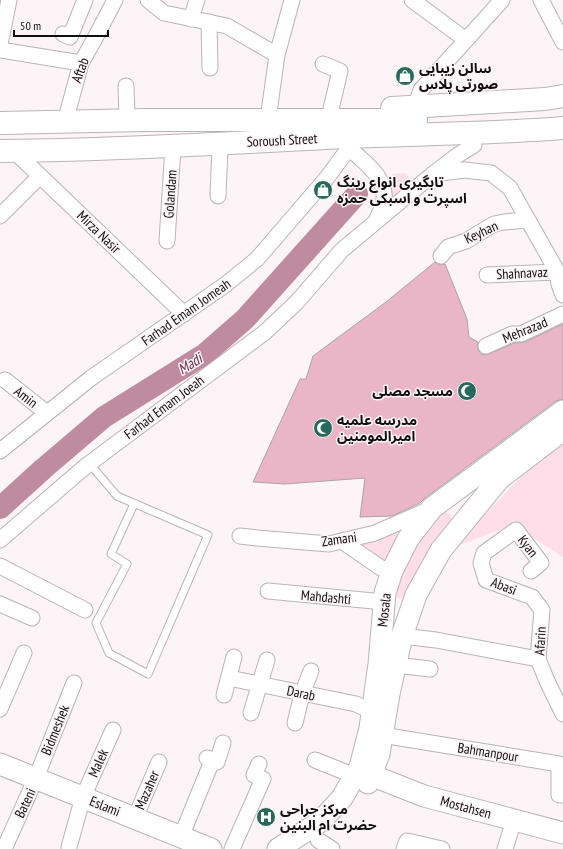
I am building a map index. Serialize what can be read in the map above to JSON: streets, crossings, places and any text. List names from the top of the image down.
{
  "streets": {
    "main road": [
      "Soroush Street",
      "Mosala",
      "Eslami",
      "Mostahsen"
    ],
    "street": [
      "Aftab",
      "Golandam",
      "Mirza Nasir",
      "Keyhan",
      "Shahnavaz",
      "Farhad Emam Jomeah",
      "Mehrazad",
      "Amin",
      "Farhad Emam Joeah",
      "Zamani",
      "Kyan",
      "Abasi",
      "Mahdashti",
      "Afarin",
      "Darab",
      "Bidmeshek",
      "Bahmanpour",
      "Malek",
      "Mazaher",
      "Bateni"
    ]
  },
  "crossings": [
    ["Aftab", "Soroush Street"],
    ["Soroush Street", "Mirza Nasir"],
    ["Mirza Nasir", "Farhad Emam Jomeah"],
    ["Farhad Emam Jomeah", "Amin"],
    ["Farhad Emam Jomeah", "Farhad Emam Joeah"],
    ["Zamani", "Mosala"],
    ["Kyan", "Abasi"],
    ["Abasi", "Afarin"],
    ["Mahdashti", "Mosala"],
    ["Mosala", "Darab"],
    ["Mosala", "Bahmanpour"],
    ["Mosala", "Mostahsen"],
    ["Bidmeshek", "Bateni"],
    ["Bidmeshek", "Eslami"],
    ["Malek", "Eslami"],
    ["Mazaher", "Eslami"],
    ["Bateni", "Eslami"]
  ],
  "water": ["Madi"],
  "places": {
    "shop": ["سالن زیبایی صورتی پلاس", "تابگیری انواع رینگ اسپرت و اسبکی حمزه"],
    "mosque": ["مسجد مصلی", "مدرسه علمیه امیرالمومنین"],
    "hospital": ["مرکز جراحی حضرت ام البنین"]
  },
  "scale_bar": "50 m"
}
